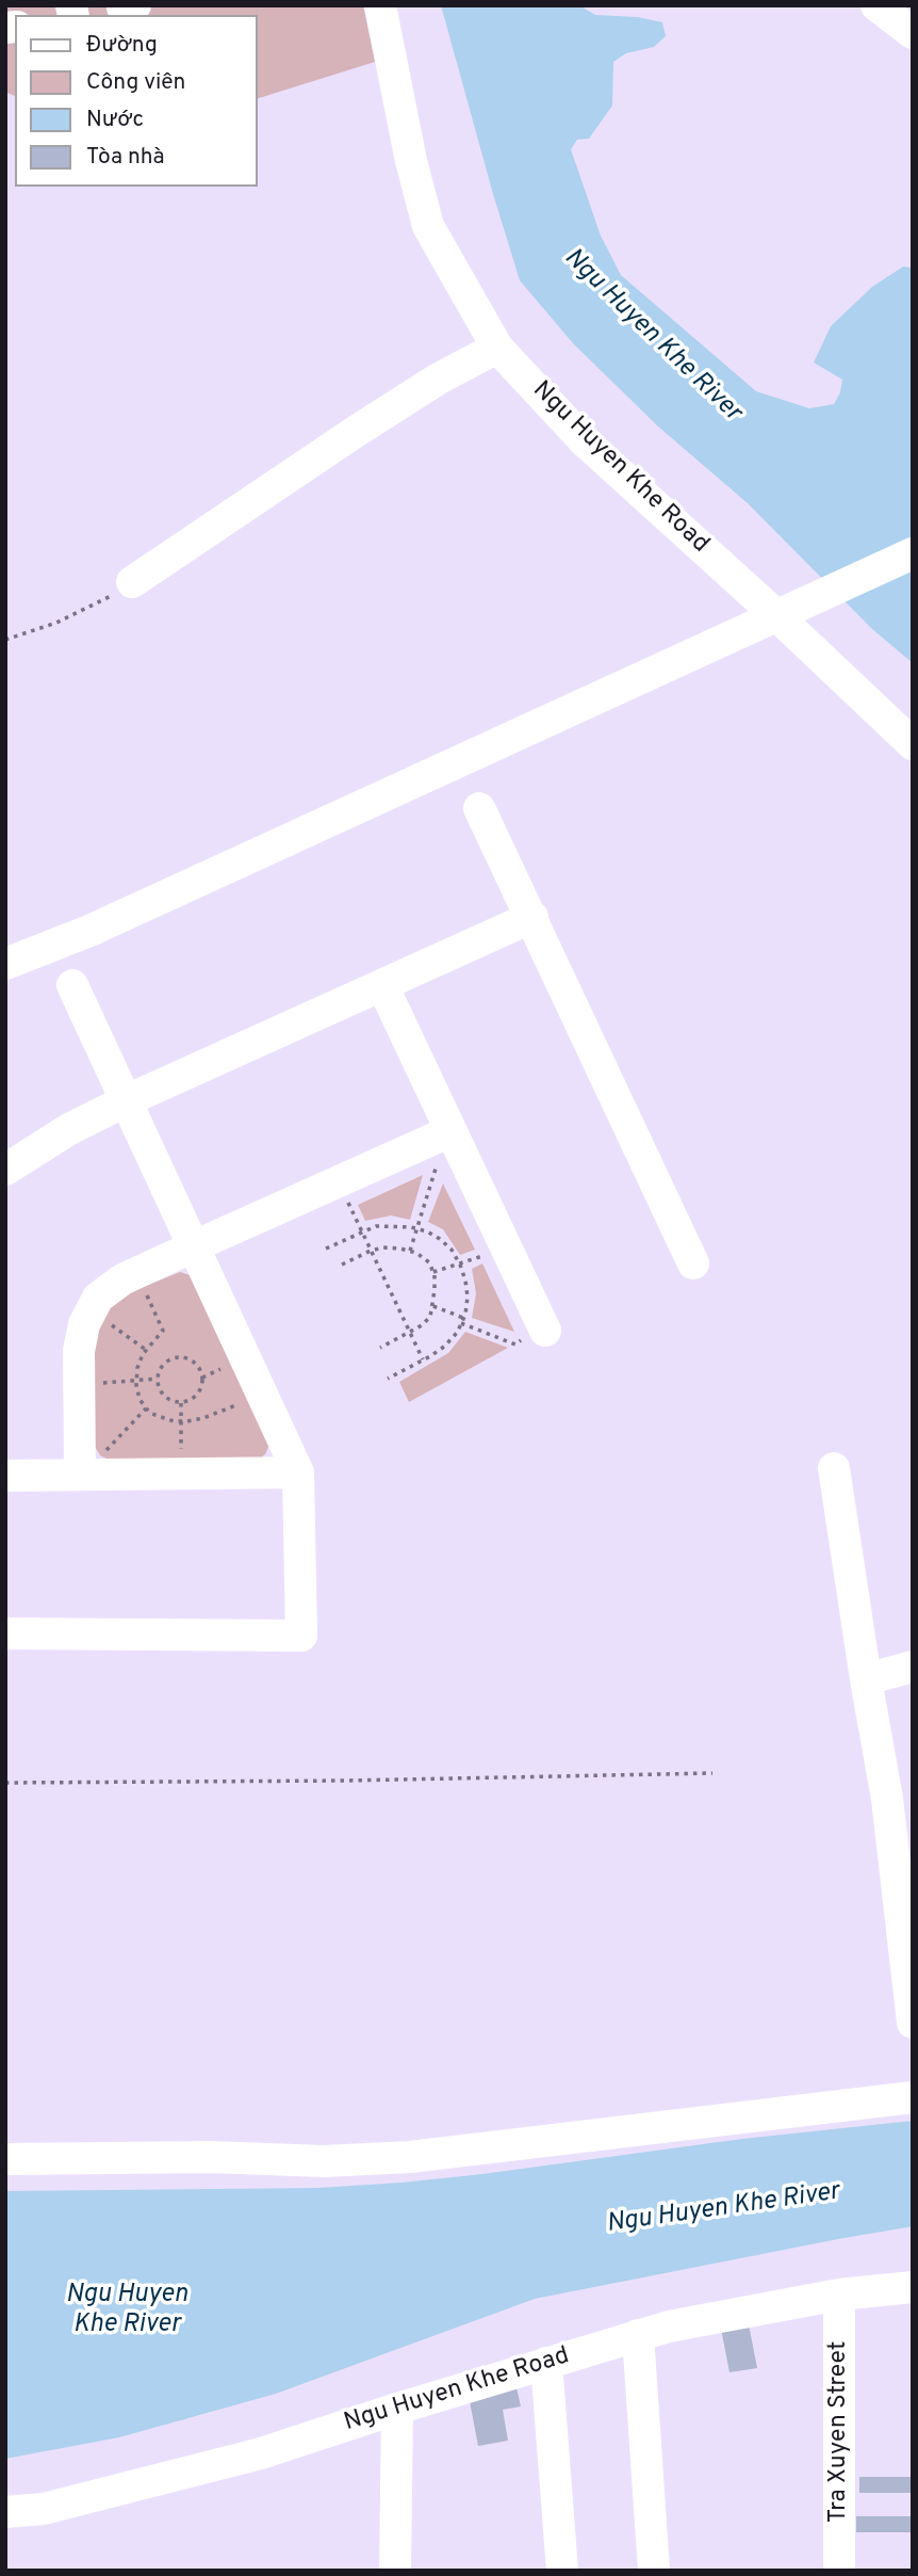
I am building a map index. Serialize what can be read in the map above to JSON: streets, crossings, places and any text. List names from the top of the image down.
{
  "streets": {
    "street": ["Ngu Huyen Khe Road", "Tra Xuyen Street"]
  },
  "crossings": [
    ["Ngu Huyen Khe Road", "Tra Xuyen Street"]
  ],
  "water": ["Ngu Huyen Khe River"],
  "legend": [
    "Đường",
    "Công viên",
    "Nước",
    "Tòa nhà"
  ]
}
